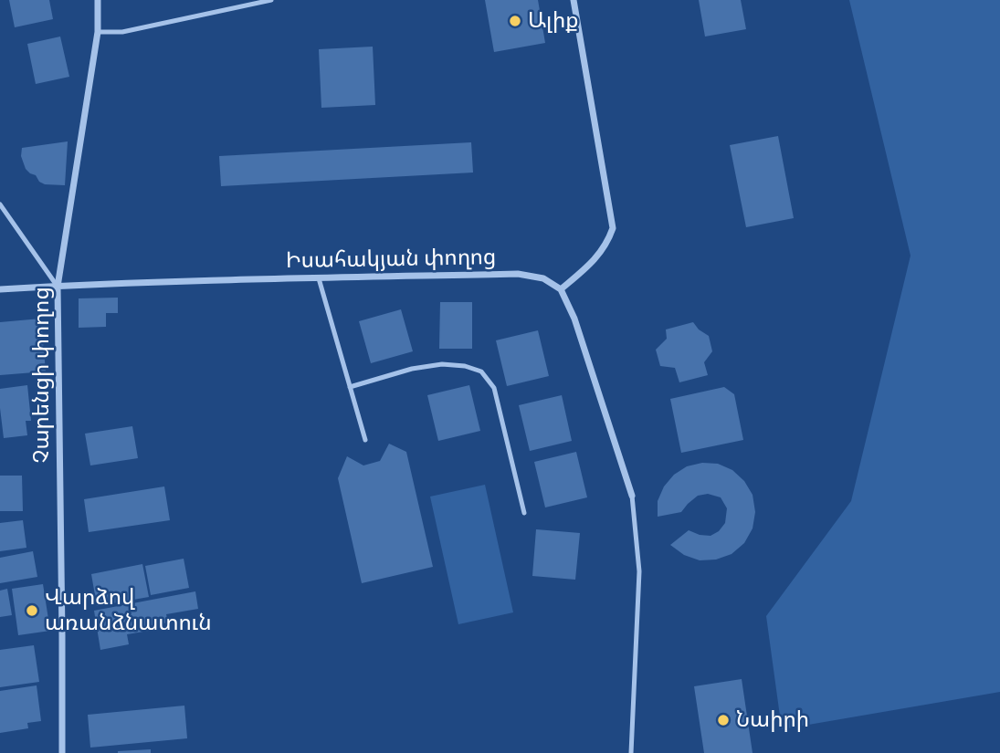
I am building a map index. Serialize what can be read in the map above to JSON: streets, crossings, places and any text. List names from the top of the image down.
{
  "streets": {
    "street": ["Իսահակյան փողոց", "Չարենցի փողոց"]
  },
  "crossings": [
    ["Իսահակյան փողոց", "Չարենցի փողոց"]
  ],
  "places": ["Ալիք", "Վարձով առանձնատուն", "Նաիրի"]
}
